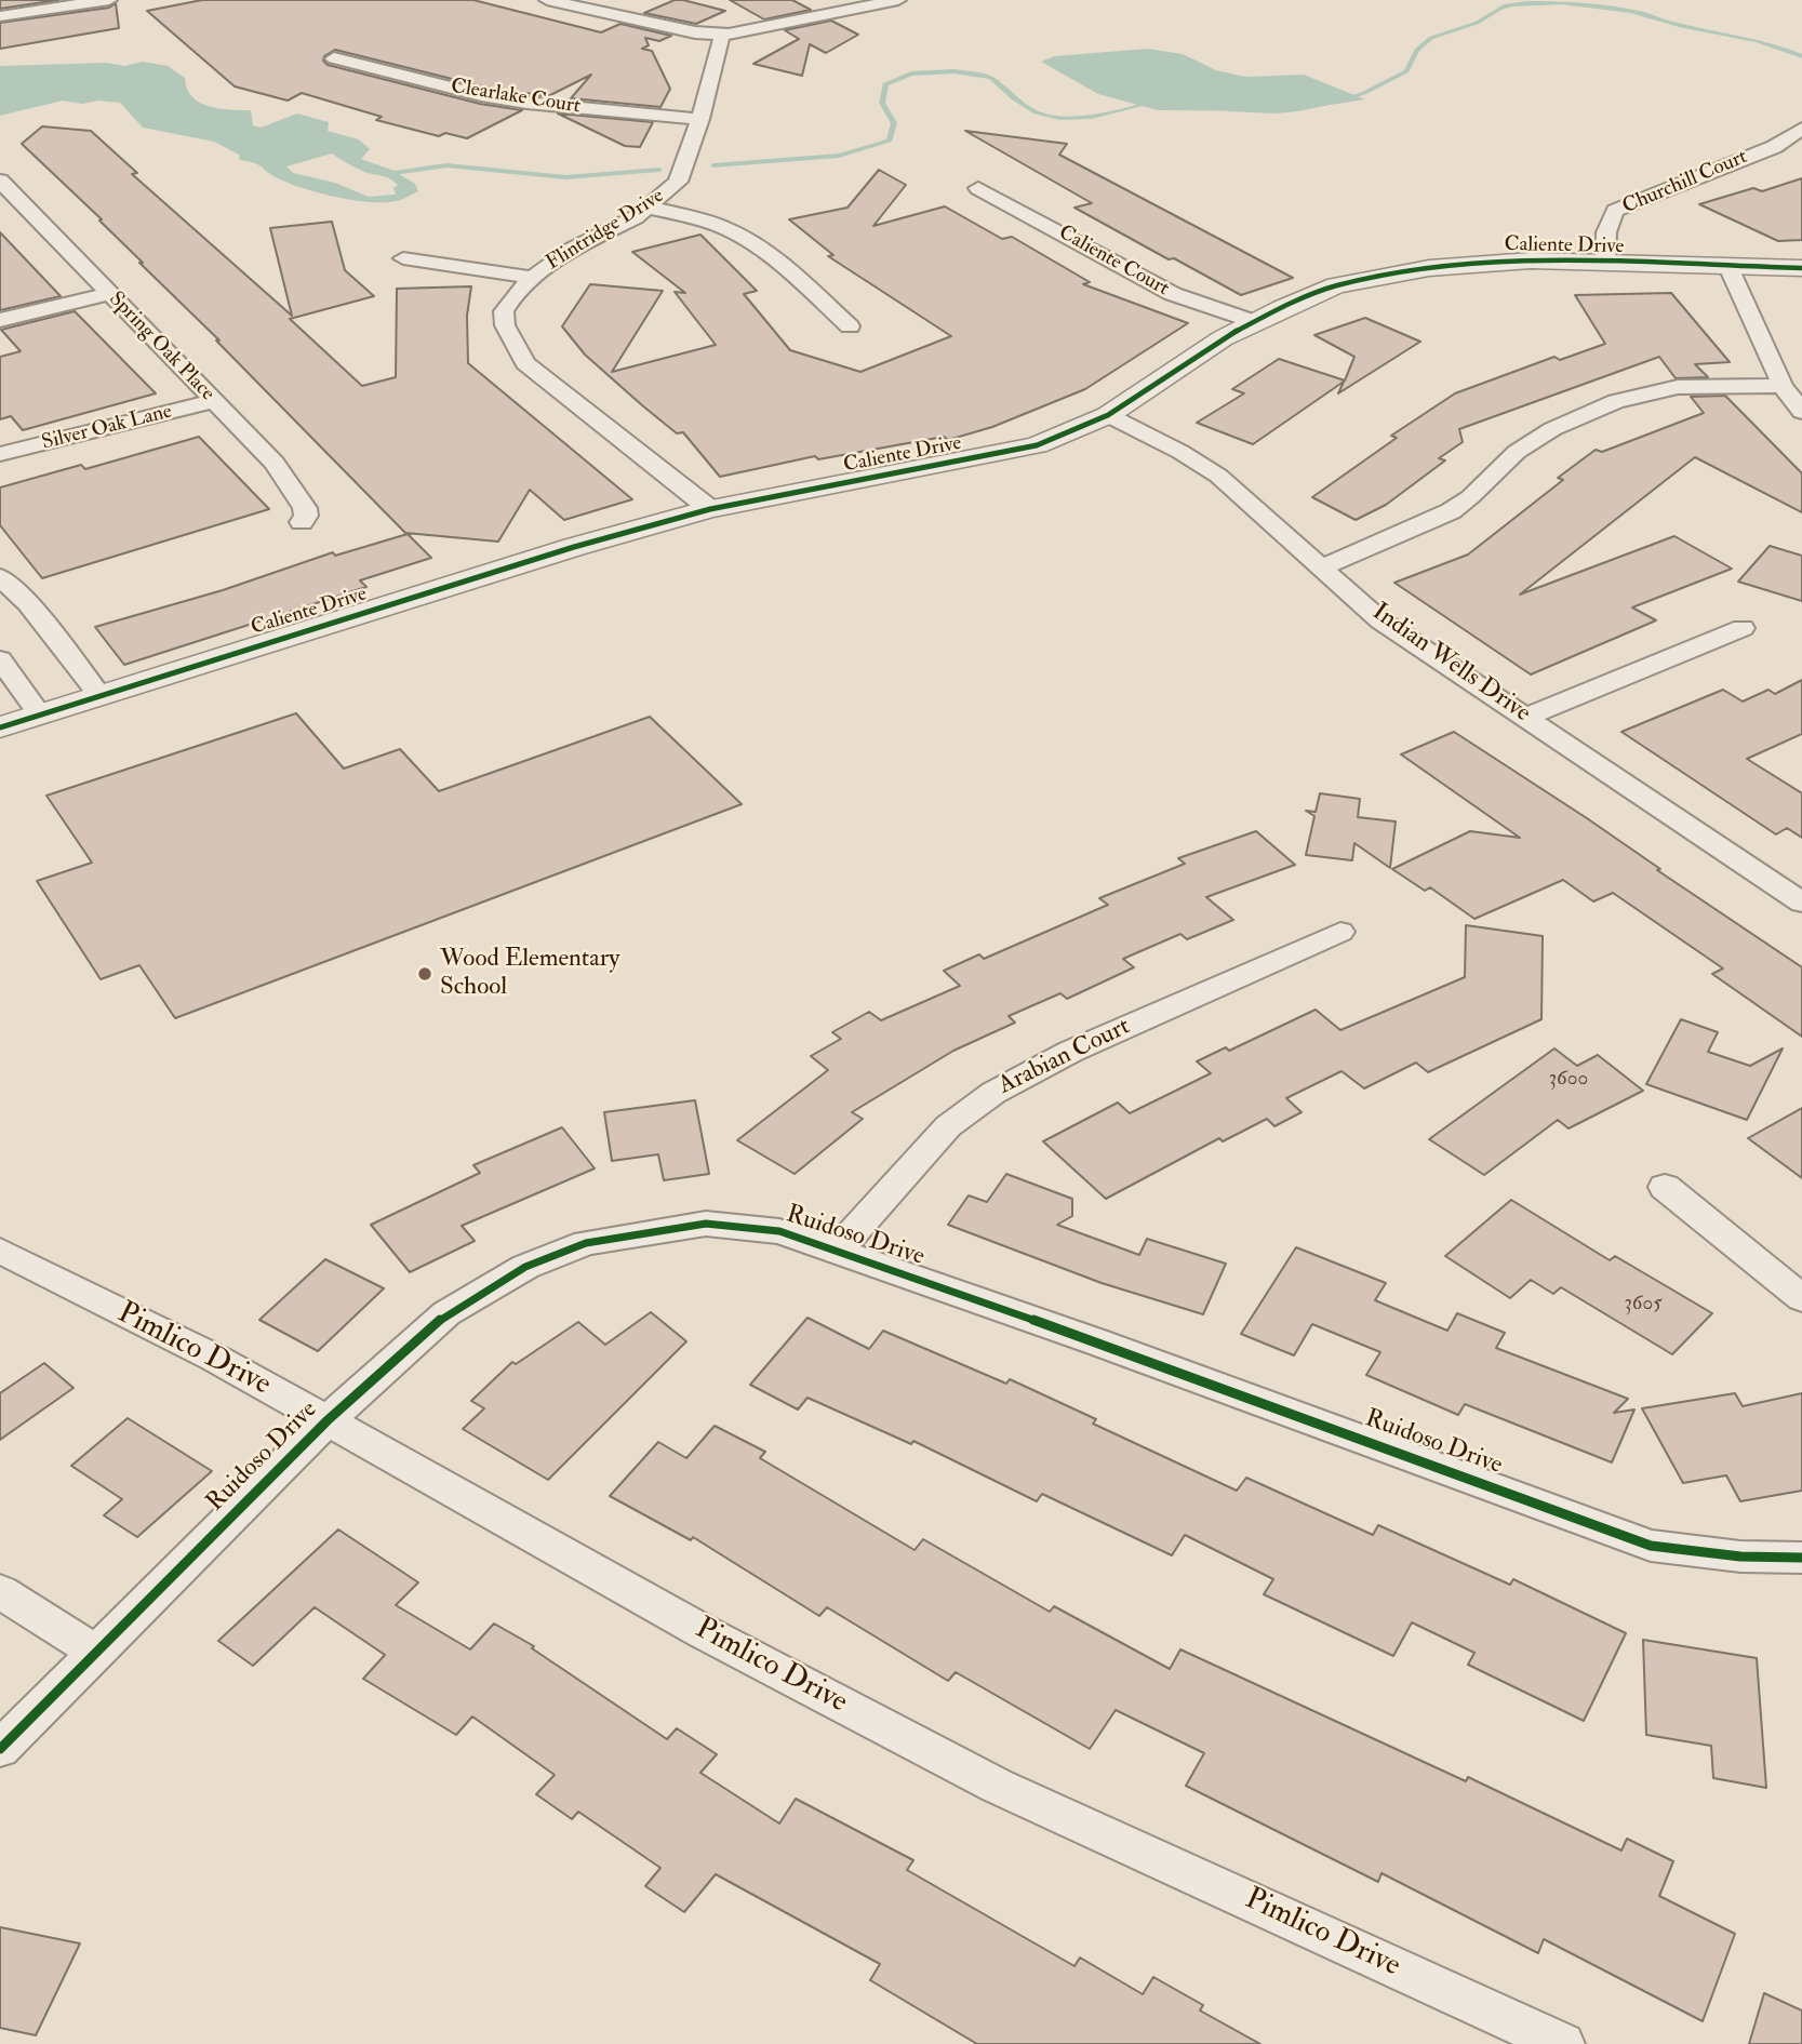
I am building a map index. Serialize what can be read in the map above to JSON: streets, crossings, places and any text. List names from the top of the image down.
{
  "streets": {
    "street": [
      "Clearlake Court",
      "Churchill Court",
      "Flintridge Drive",
      "Caliente Drive",
      "Caliente Court",
      "Spring Oak Place",
      "Silver Oak Lane",
      "Indian Wells Drive",
      "Arabian Court",
      "Ruidoso Drive",
      "Pimlico Drive"
    ]
  },
  "crossings": [
    ["Clearlake Court", "Flintridge Drive"],
    ["Churchill Court", "Caliente Drive"],
    ["Flintridge Drive", "Caliente Drive"],
    ["Caliente Drive", "Caliente Court"],
    ["Caliente Drive", "Indian Wells Drive"],
    ["Spring Oak Place", "Silver Oak Lane"],
    ["Arabian Court", "Ruidoso Drive"],
    ["Ruidoso Drive", "Pimlico Drive"]
  ],
  "places": ["Wood Elementary School"],
  "house_numbers": ["3600", "3605"]
}
